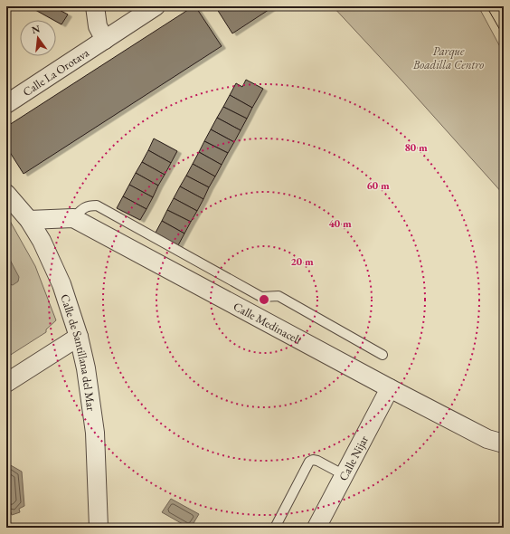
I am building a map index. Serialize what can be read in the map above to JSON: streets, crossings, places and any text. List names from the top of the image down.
{
  "streets": {
    "street": [
      "Calle La Orotava",
      "Calle Medinaceli",
      "Calle de Santillana del Mar",
      "Calle Nijar"
    ]
  },
  "crossings": [
    ["Calle Medinaceli", "Calle Nijar"]
  ],
  "parks": ["Parque Boadilla Centro"],
  "north": "top",
  "rings": [
    "80 m",
    "60 m",
    "40 m",
    "20 m"
  ]
}
